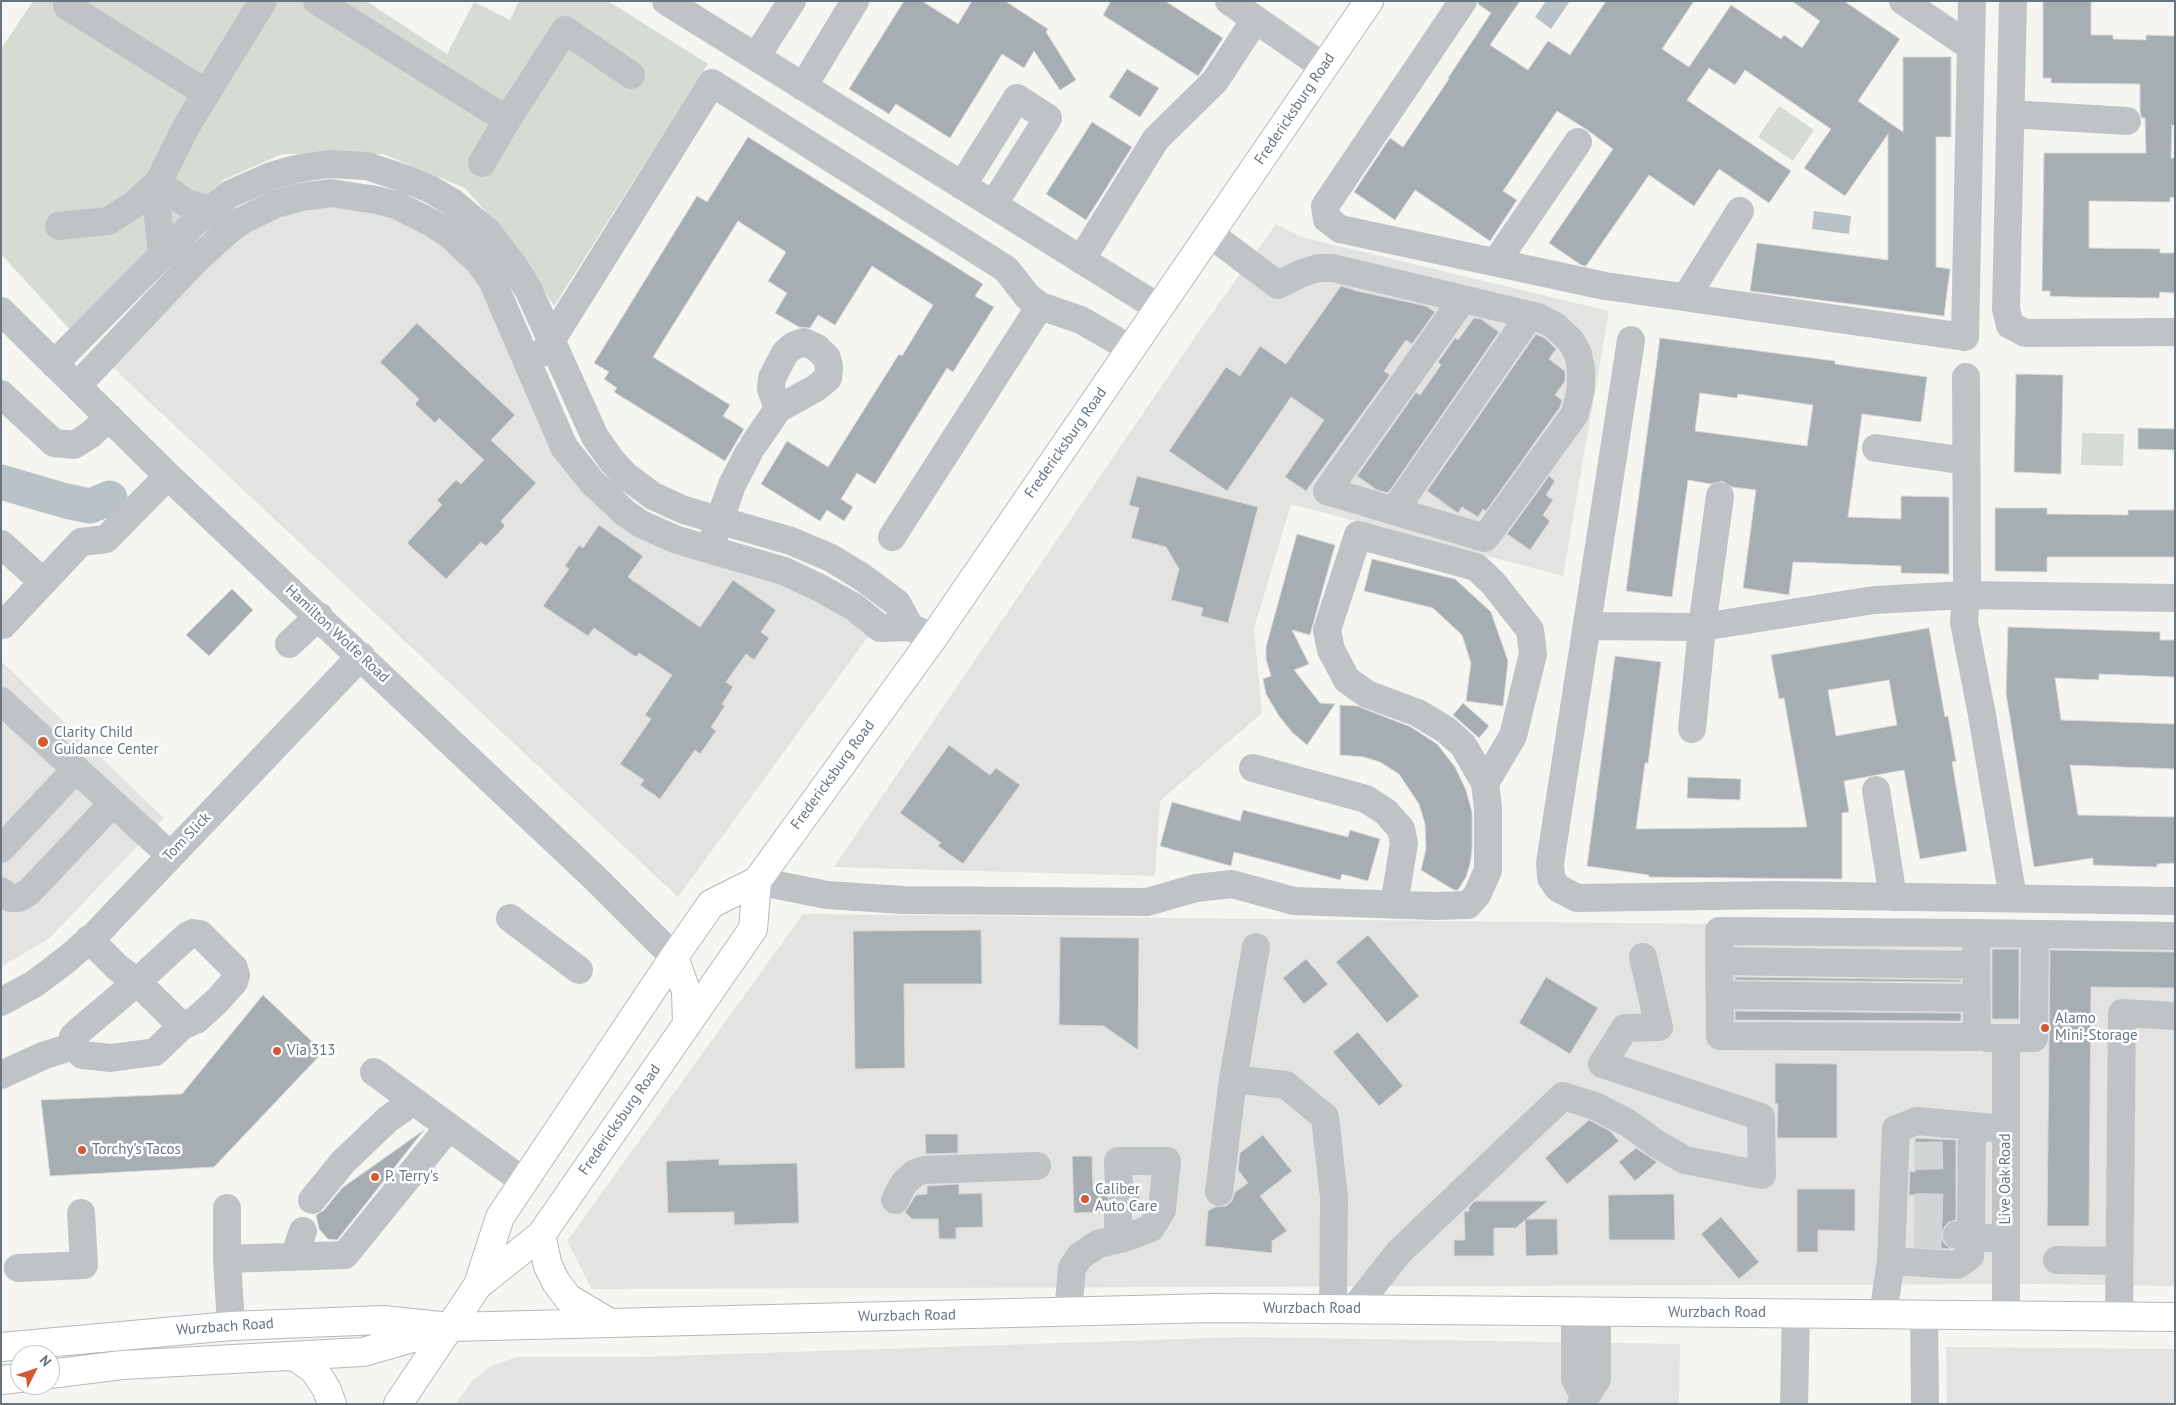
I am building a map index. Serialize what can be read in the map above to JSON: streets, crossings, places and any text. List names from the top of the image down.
{
  "streets": {
    "main road": ["Fredericksburg Road", "Wurzbach Road"],
    "street": ["Hamilton Wolfe Road", "Tom Slick", "Live Oak Road"]
  },
  "crossings": [
    ["Fredericksburg Road", "Hamilton Wolfe Road"],
    ["Fredericksburg Road", "Wurzbach Road"],
    ["Hamilton Wolfe Road", "Tom Slick"],
    ["Live Oak Road", "Wurzbach Road"]
  ],
  "places": [
    "Clarity Child Guidance Center",
    "Alamo Mini-Storage",
    "Via 313",
    "Torchy’s Tacos",
    "P. Terry's",
    "Caliber Auto Care"
  ],
  "north": "top right"
}
